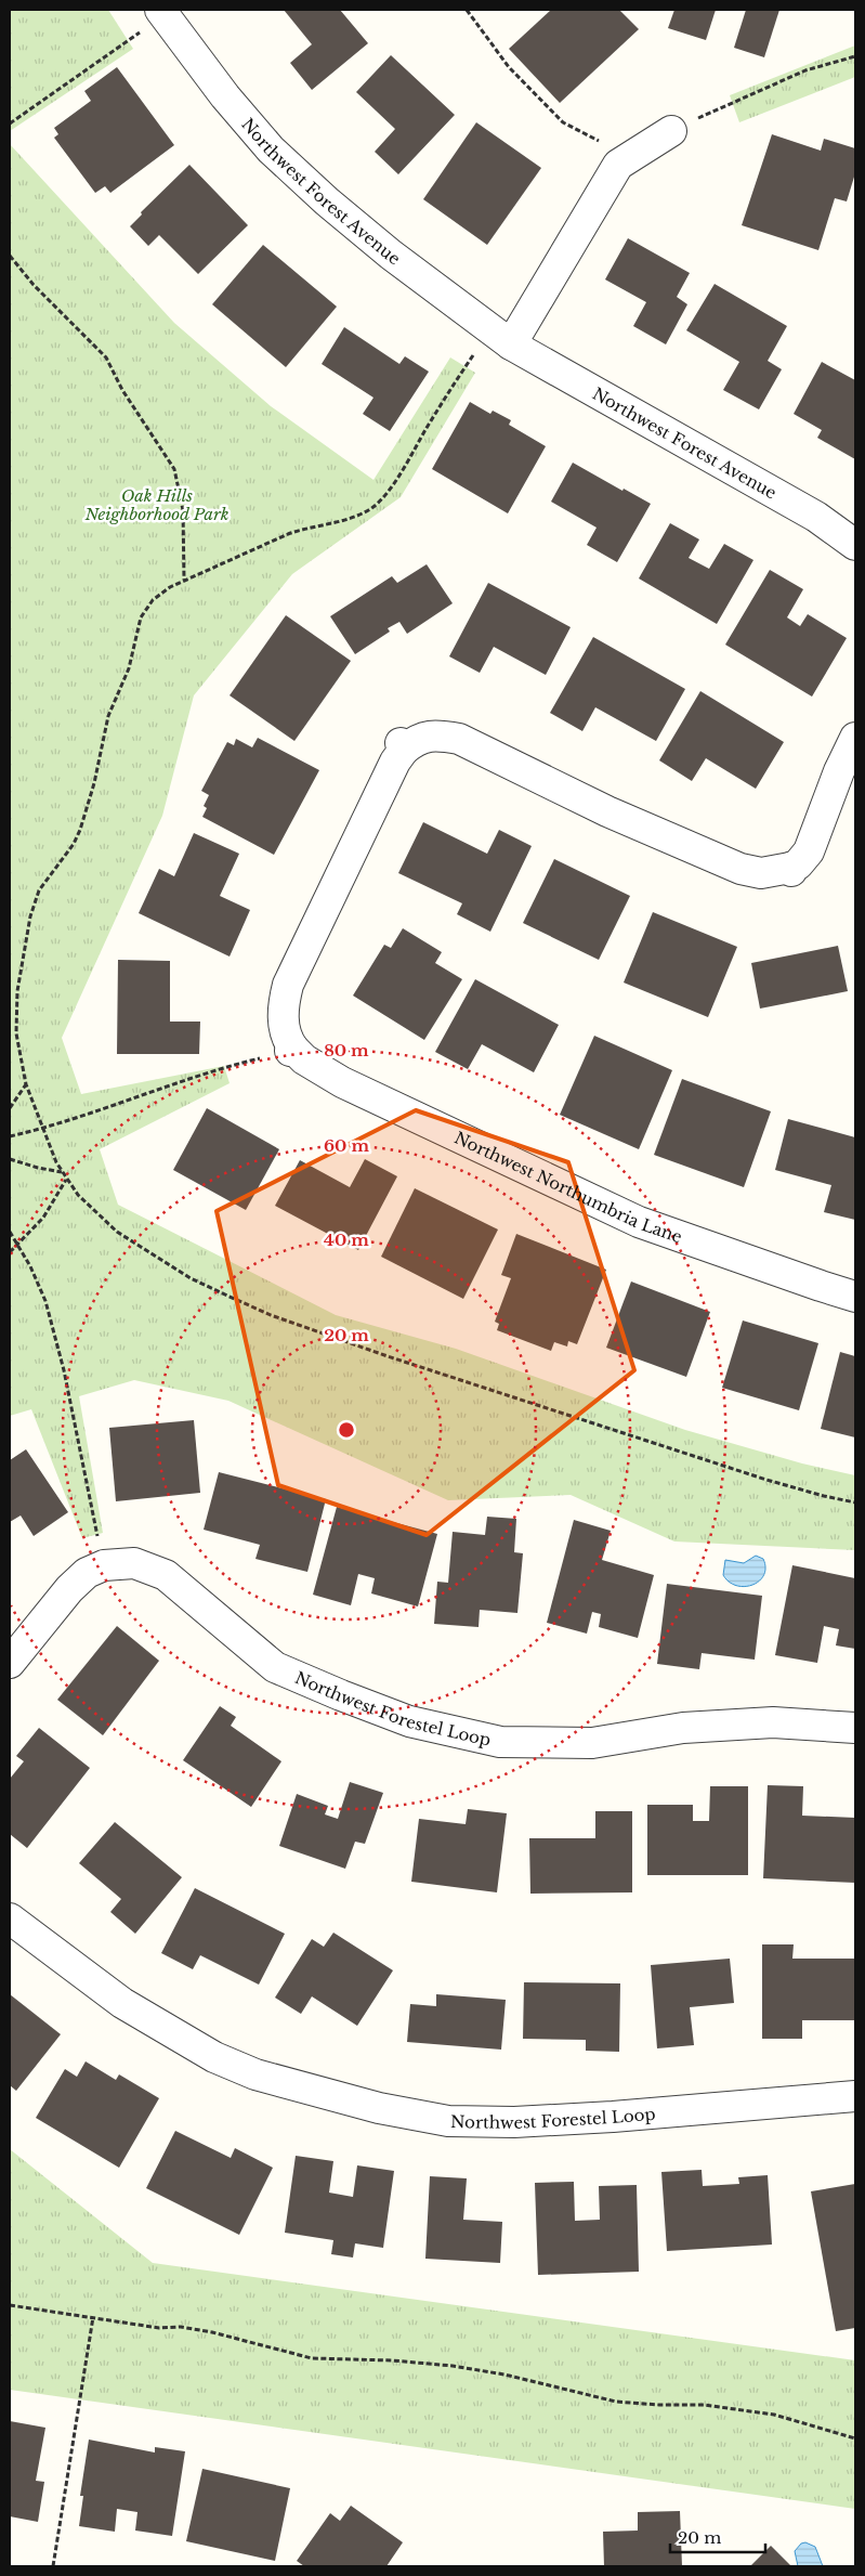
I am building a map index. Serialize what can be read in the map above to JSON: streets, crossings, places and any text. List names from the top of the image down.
{
  "streets": {
    "street": ["Northwest Forest Avenue", "Northwest Northumbria Lane", "Northwest Forestel Loop"]
  },
  "parks": ["Oak Hills Neighborhood Park"],
  "scale_bar": "20 m",
  "rings": [
    "80 m",
    "60 m",
    "40 m",
    "20 m"
  ]
}
